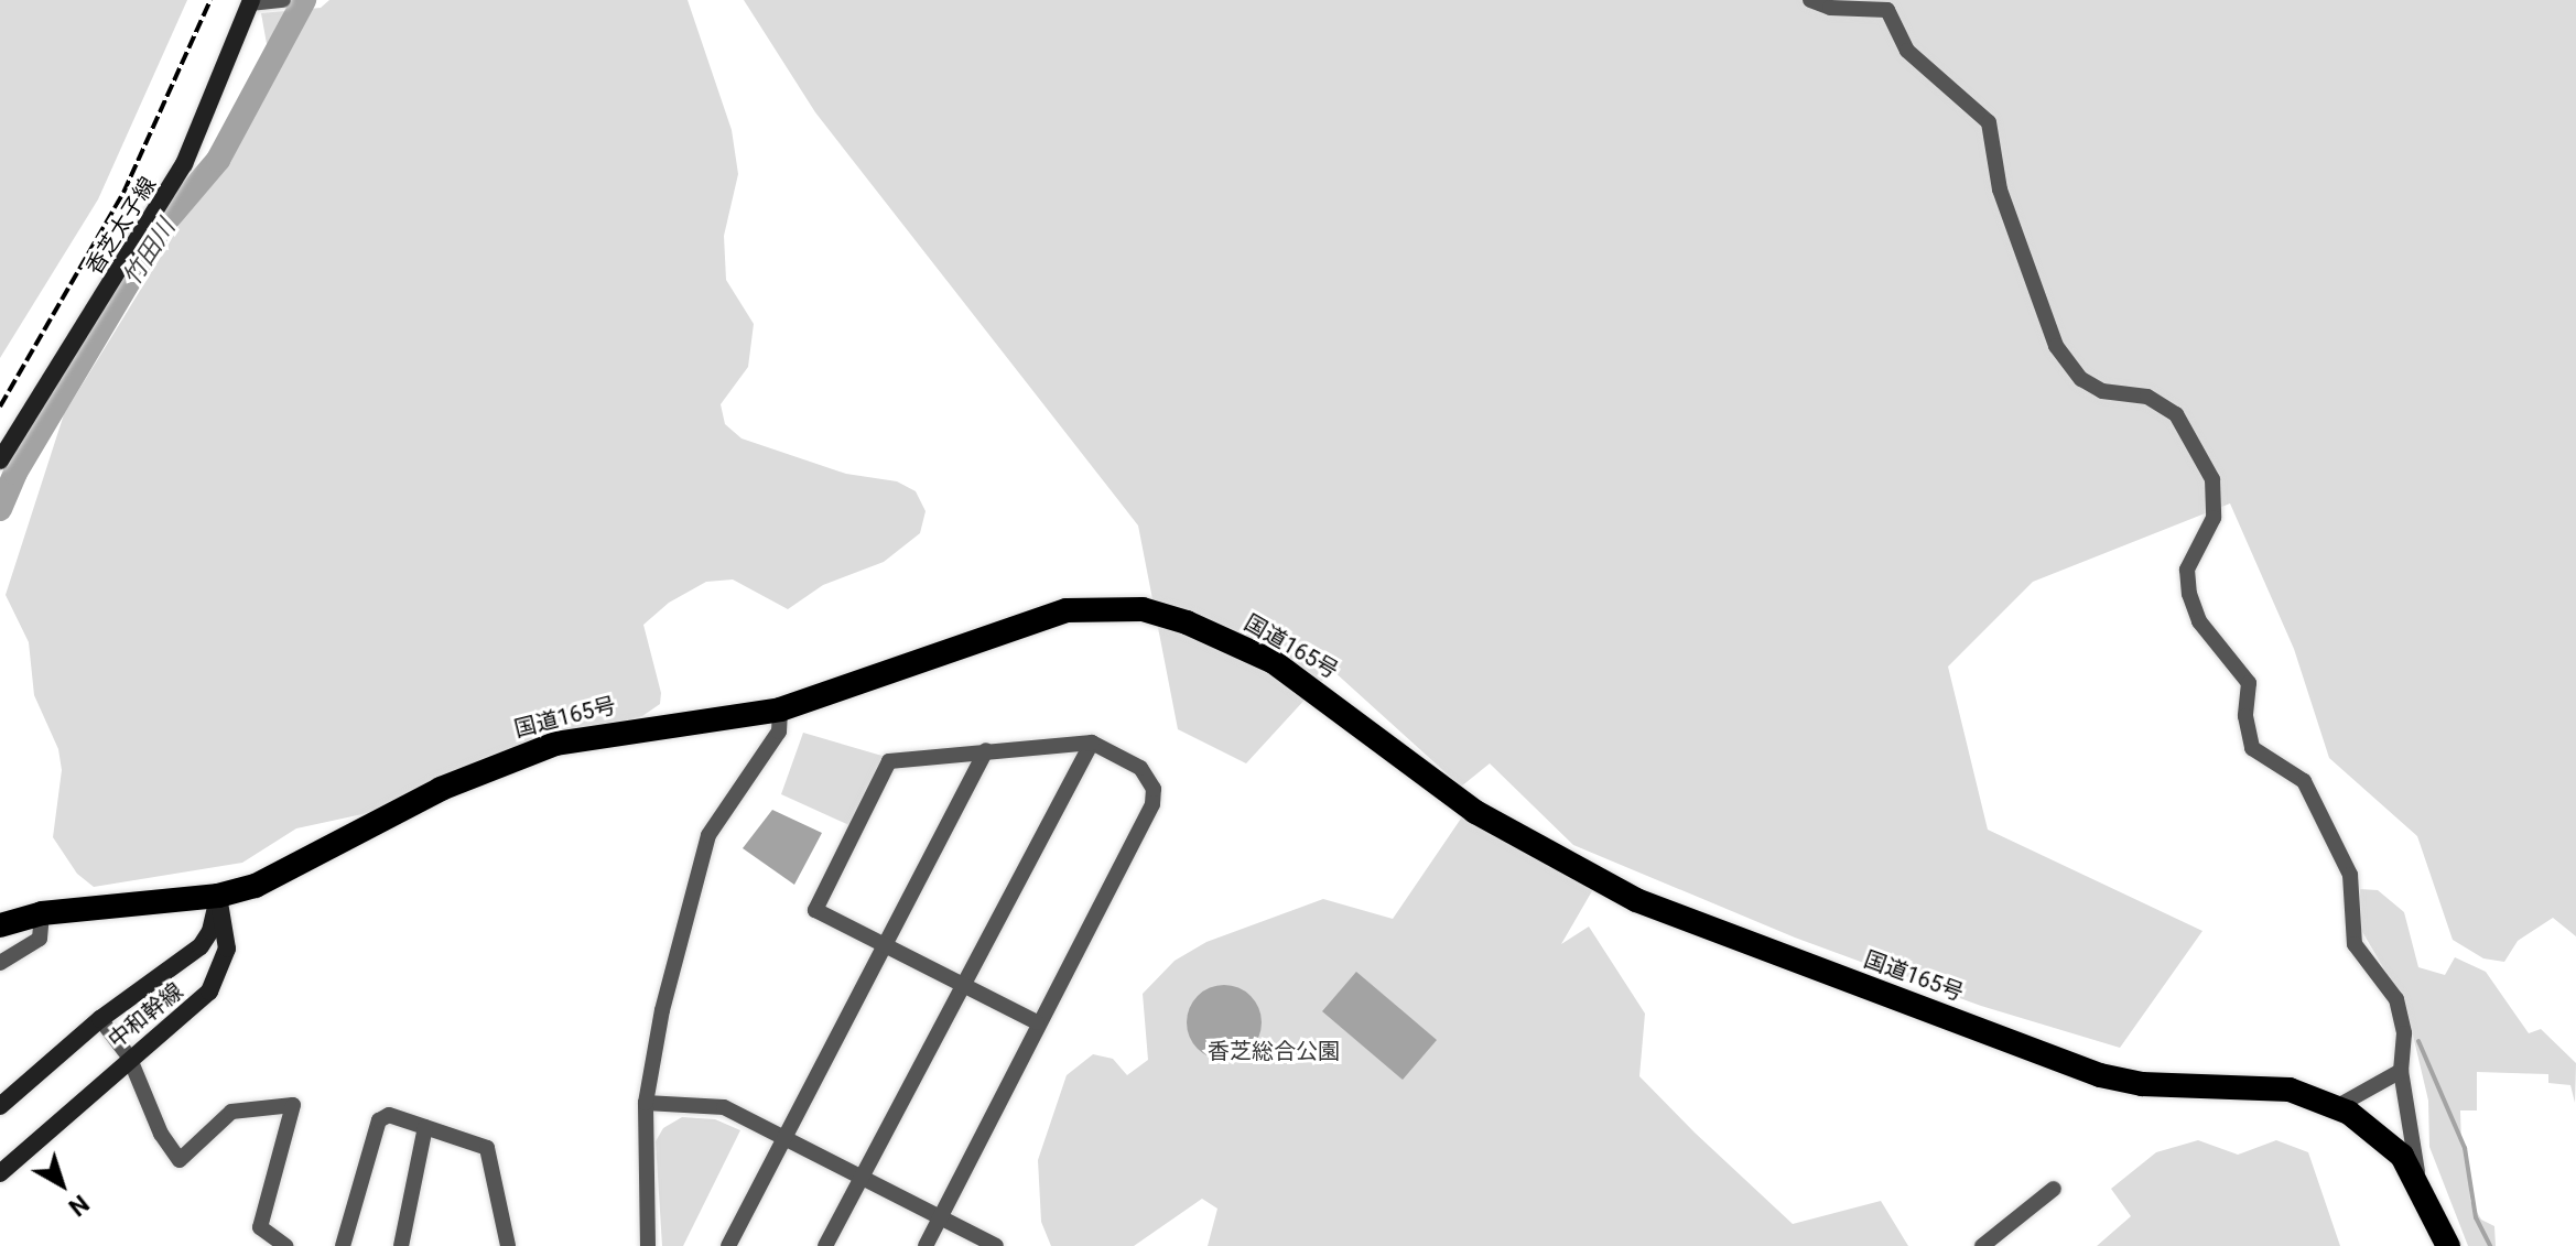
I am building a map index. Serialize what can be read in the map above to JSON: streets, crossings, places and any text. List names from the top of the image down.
{
  "streets": {
    "highway": ["国道165号"],
    "main road": ["香芝太子線", "中和幹線"]
  },
  "crossings": [
    ["国道165号", "中和幹線"]
  ],
  "water": ["竹田川"],
  "parks": ["香芝総合公園"],
  "north": "bottom right"
}
